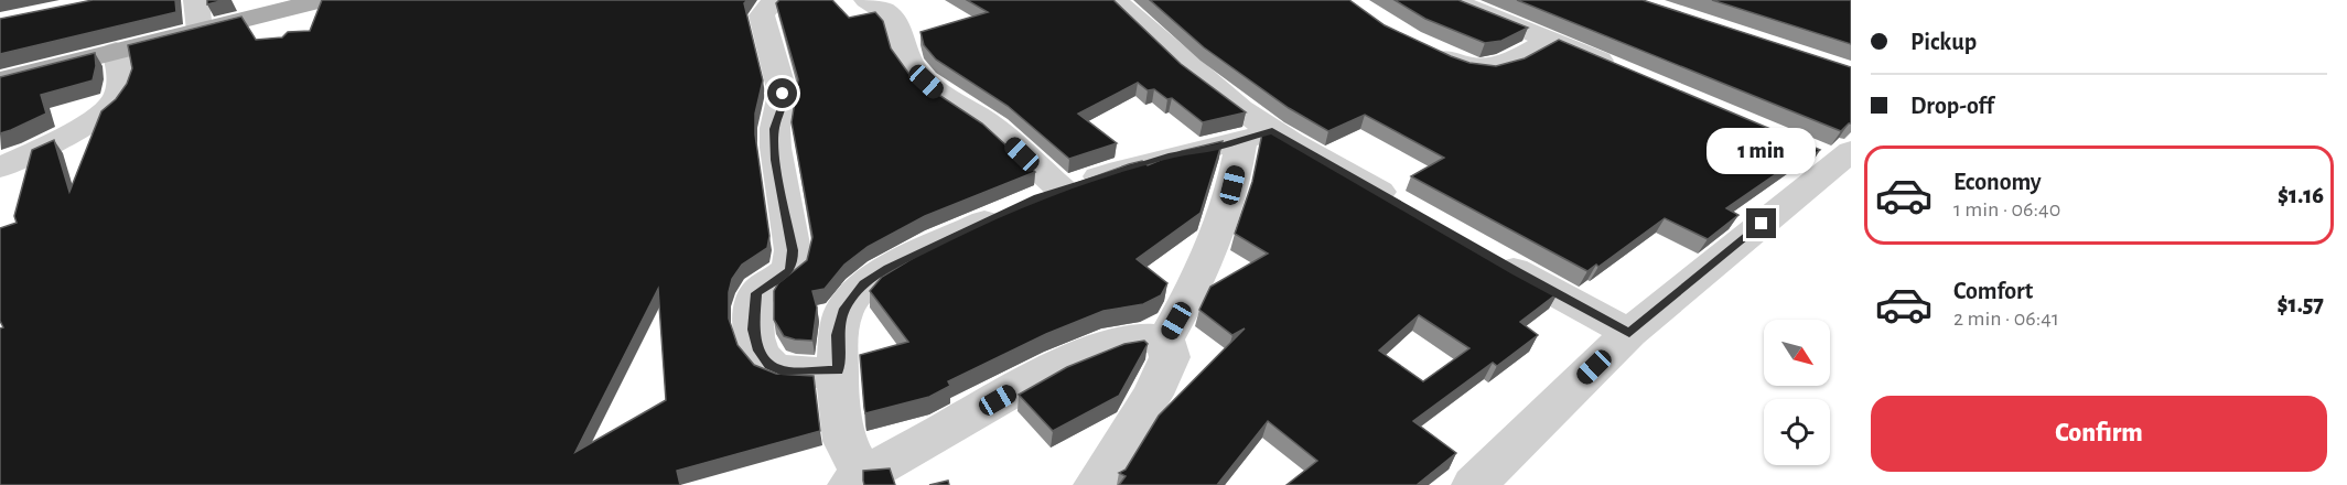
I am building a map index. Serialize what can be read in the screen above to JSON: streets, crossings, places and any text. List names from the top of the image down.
{
  "north": "bottom right",
  "page": {
    "banner": ["Pickup", "Drop-off"],
    "bubble": "1 min",
    "list": [
      {
        "name": "Economy",
        "note": "1 min · 06:40",
        "value": "$1.16"
      },
      {
        "name": "Comfort",
        "note": "2 min · 06:41",
        "value": "$1.57"
      }
    ],
    "buttons": "Confirm"
  }
}
